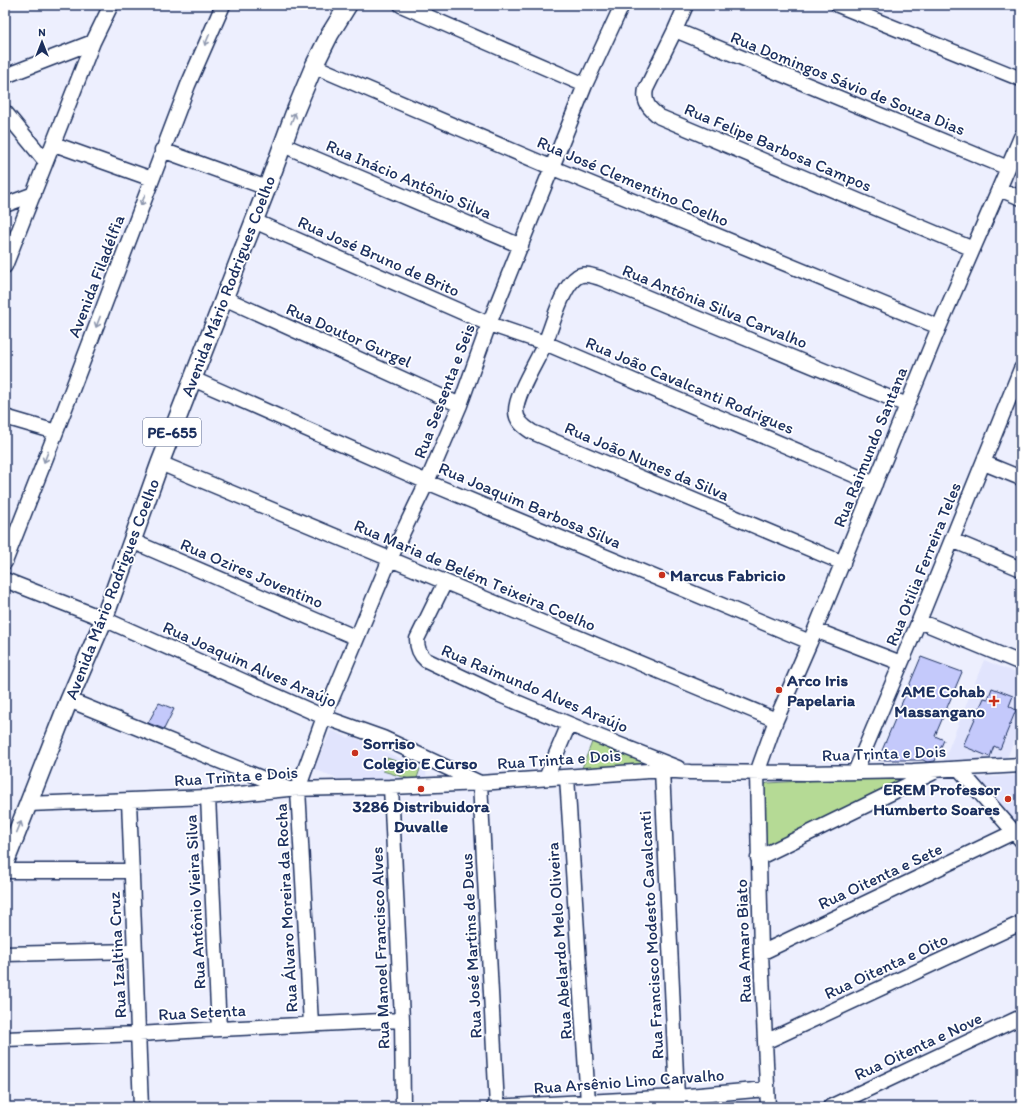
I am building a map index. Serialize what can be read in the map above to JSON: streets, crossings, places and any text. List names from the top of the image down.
{
  "streets": {
    "main road": ["Avenida Mário Rodrigues Coelho", "PE-655"],
    "street": [
      "Rua Domingos Sávio de Souza Dias",
      "Rua Felipe Barbosa Campos",
      "Rua Inácio Antônio Silva",
      "Rua José Clementino Coelho",
      "Rua José Bruno de Brito",
      "Avenida Filadélfia",
      "Rua Antônia Silva Carvalho",
      "Rua Doutor Gurgel",
      "Rua João Cavalcanti Rodrigues",
      "Rua Sessenta e Seis",
      "Rua Raimundo Santana",
      "Rua João Nunes da Silva",
      "Rua Joaquim Barbosa Silva",
      "Rua Otilia Ferreira Teles",
      "Rua Ozires Joventino",
      "Rua Maria de Belém Teixeira Coelho",
      "Rua Joaquim Alves Araújo",
      "Rua Raimundo Alves Araújo",
      "Rua Trinta e Dois",
      "Rua Oitenta e Sete",
      "Rua Antônio Vieira Silva",
      "Rua Álvaro Moreira da Rocha",
      "Rua Francisco Modesto Cavalcanti",
      "Rua Abelardo Melo Oliveira",
      "Rua Amaro Biato",
      "Rua José Martins de Deus",
      "Rua Manoel Francisco Alves",
      "Rua Izaltina Cruz",
      "Rua Oitenta e Oito",
      "Rua Setenta",
      "Rua Oitenta e Nove",
      "Rua Arsênio Lino Carvalho"
    ]
  },
  "crossings": [
    ["Rua Domingos Sávio de Souza Dias", "Rua Felipe Barbosa Campos"],
    ["Rua Domingos Sávio de Souza Dias", "Rua Raimundo Santana"],
    ["Rua Felipe Barbosa Campos", "Rua Raimundo Santana"],
    ["Rua Inácio Antônio Silva", "Avenida Mário Rodrigues Coelho"],
    ["Rua Inácio Antônio Silva", "Rua Sessenta e Seis"],
    ["Rua José Clementino Coelho", "Avenida Mário Rodrigues Coelho"],
    ["Rua José Clementino Coelho", "Rua Sessenta e Seis"],
    ["Rua José Clementino Coelho", "Rua Raimundo Santana"],
    ["Rua José Bruno de Brito", "Avenida Mário Rodrigues Coelho"],
    ["Rua José Bruno de Brito", "Rua João Cavalcanti Rodrigues"],
    ["Rua José Bruno de Brito", "Rua Sessenta e Seis"],
    ["Avenida Mário Rodrigues Coelho", "Rua Doutor Gurgel"],
    ["Avenida Mário Rodrigues Coelho", "Rua Joaquim Barbosa Silva"],
    ["Avenida Mário Rodrigues Coelho", "Rua Ozires Joventino"],
    ["Avenida Mário Rodrigues Coelho", "Rua Maria de Belém Teixeira Coelho"],
    ["Avenida Mário Rodrigues Coelho", "Rua Joaquim Alves Araújo"],
    ["Avenida Mário Rodrigues Coelho", "Rua Trinta e Dois"],
    ["Rua Antônia Silva Carvalho", "Rua João Cavalcanti Rodrigues"],
    ["Rua Antônia Silva Carvalho", "Rua Raimundo Santana"],
    ["Rua Antônia Silva Carvalho", "Rua João Nunes da Silva"],
    ["Rua Doutor Gurgel", "Rua Sessenta e Seis"],
    ["Rua João Cavalcanti Rodrigues", "Rua Sessenta e Seis"],
    ["Rua João Cavalcanti Rodrigues", "Rua Raimundo Santana"],
    ["Rua João Cavalcanti Rodrigues", "Rua João Nunes da Silva"],
    ["Rua Sessenta e Seis", "Rua Joaquim Barbosa Silva"],
    ["Rua Sessenta e Seis", "Rua Ozires Joventino"],
    ["Rua Sessenta e Seis", "Rua Maria de Belém Teixeira Coelho"],
    ["Rua Sessenta e Seis", "Rua Joaquim Alves Araújo"],
    ["Rua Sessenta e Seis", "Rua Trinta e Dois"],
    ["Rua Sessenta e Seis", "Rua Álvaro Moreira da Rocha"],
    ["Rua Raimundo Santana", "Rua João Nunes da Silva"],
    ["Rua Raimundo Santana", "Rua Joaquim Barbosa Silva"],
    ["Rua Raimundo Santana", "Rua Maria de Belém Teixeira Coelho"],
    ["Rua Raimundo Santana", "Rua Trinta e Dois"],
    ["Rua Raimundo Santana", "Rua Amaro Biato"],
    ["Rua Joaquim Barbosa Silva", "Rua Otilia Ferreira Teles"],
    ["Rua Otilia Ferreira Teles", "Rua Trinta e Dois"],
    ["Rua Maria de Belém Teixeira Coelho", "Rua Raimundo Alves Araújo"],
    ["Rua Joaquim Alves Araújo", "Rua Trinta e Dois"],
    ["Rua Joaquim Alves Araújo", "Rua José Martins de Deus"],
    ["Rua Raimundo Alves Araújo", "Rua Trinta e Dois"],
    ["Rua Trinta e Dois", "Rua Antônio Vieira Silva"],
    ["Rua Trinta e Dois", "Rua Álvaro Moreira da Rocha"],
    ["Rua Trinta e Dois", "Rua Francisco Modesto Cavalcanti"],
    ["Rua Trinta e Dois", "Rua Abelardo Melo Oliveira"],
    ["Rua Trinta e Dois", "Rua Amaro Biato"],
    ["Rua Trinta e Dois", "Rua José Martins de Deus"],
    ["Rua Trinta e Dois", "Rua Manoel Francisco Alves"],
    ["Rua Trinta e Dois", "Rua Izaltina Cruz"],
    ["Rua Oitenta e Sete", "Rua Amaro Biato"],
    ["Rua Antônio Vieira Silva", "Rua Setenta"],
    ["Rua Álvaro Moreira da Rocha", "Rua Setenta"],
    ["Rua Francisco Modesto Cavalcanti", "Rua Arsênio Lino Carvalho"],
    ["Rua Abelardo Melo Oliveira", "Rua Arsênio Lino Carvalho"],
    ["Rua Amaro Biato", "Rua Oitenta e Oito"],
    ["Rua Amaro Biato", "Rua Arsênio Lino Carvalho"],
    ["Rua José Martins de Deus", "Rua Arsênio Lino Carvalho"],
    ["Rua Manoel Francisco Alves", "Rua Setenta"],
    ["Rua Izaltina Cruz", "Rua Setenta"]
  ],
  "places": {
    "other": [
      "Marcus Fabricio",
      "Arco Iris Papelaria",
      "Sorriso Colegio E Curso",
      "3286 Distribuidora Duvalle",
      "EREM Professor Humberto Soares"
    ],
    "health": ["AME Cohab Massangano"]
  },
  "north": "top"
}
